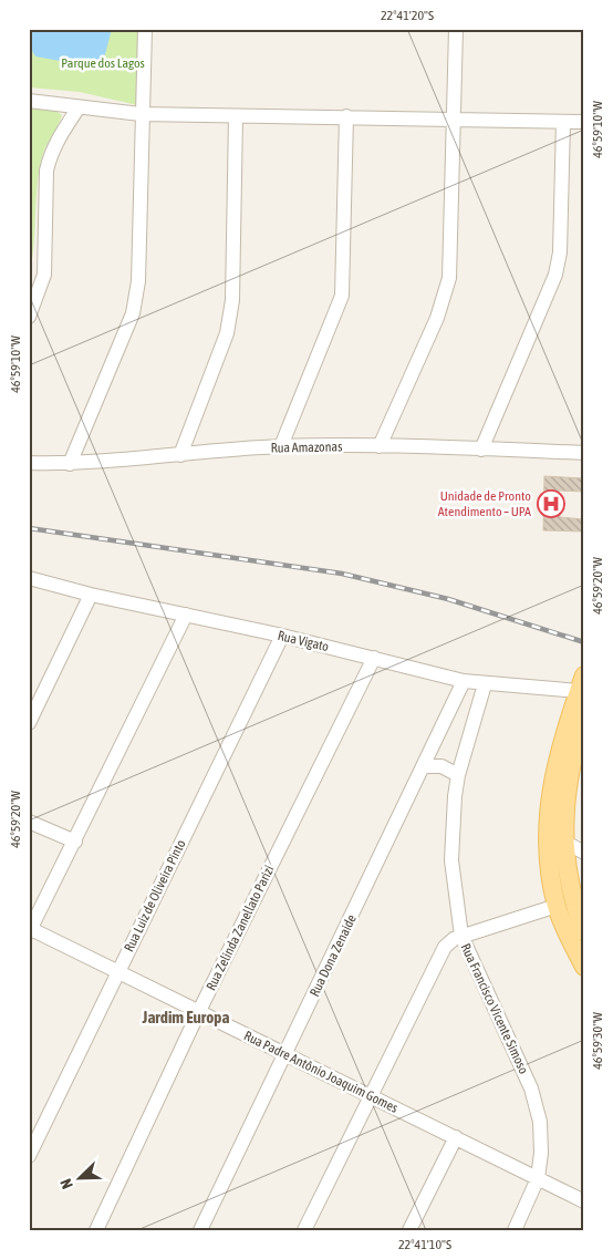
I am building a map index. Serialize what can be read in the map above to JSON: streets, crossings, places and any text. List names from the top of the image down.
{
  "streets": {
    "street": [
      "Rua Amazonas",
      "Rua Vigato",
      "Rua Luiz de Oliveira Pinto",
      "Rua Zelinda Zanellato Parizi",
      "Rua Dona Zenaide",
      "Rua Francisco Vicente Simoso",
      "Rua Padre Antônio Joaquim Gomes"
    ]
  },
  "crossings": [
    ["Rua Vigato", "Rua Luiz de Oliveira Pinto"],
    ["Rua Vigato", "Rua Zelinda Zanellato Parizi"],
    ["Rua Vigato", "Rua Dona Zenaide"],
    ["Rua Vigato", "Rua Francisco Vicente Simoso"],
    ["Rua Luiz de Oliveira Pinto", "Rua Padre Antônio Joaquim Gomes"],
    ["Rua Zelinda Zanellato Parizi", "Rua Padre Antônio Joaquim Gomes"],
    ["Rua Dona Zenaide", "Rua Padre Antônio Joaquim Gomes"],
    ["Rua Francisco Vicente Simoso", "Rua Padre Antônio Joaquim Gomes"]
  ],
  "districts": ["Jardim Europa"],
  "parks": ["Parque dos Lagos"],
  "places": {
    "hospital": ["Unidade de Pronto Atendimento – UPA"]
  },
  "north": "bottom left",
  "coordinates": [
    "22°41'20\"S",
    "46°59'10\"W",
    "46°59'20\"W",
    "46°59'30\"W",
    "22°41'10\"S"
  ]
}
